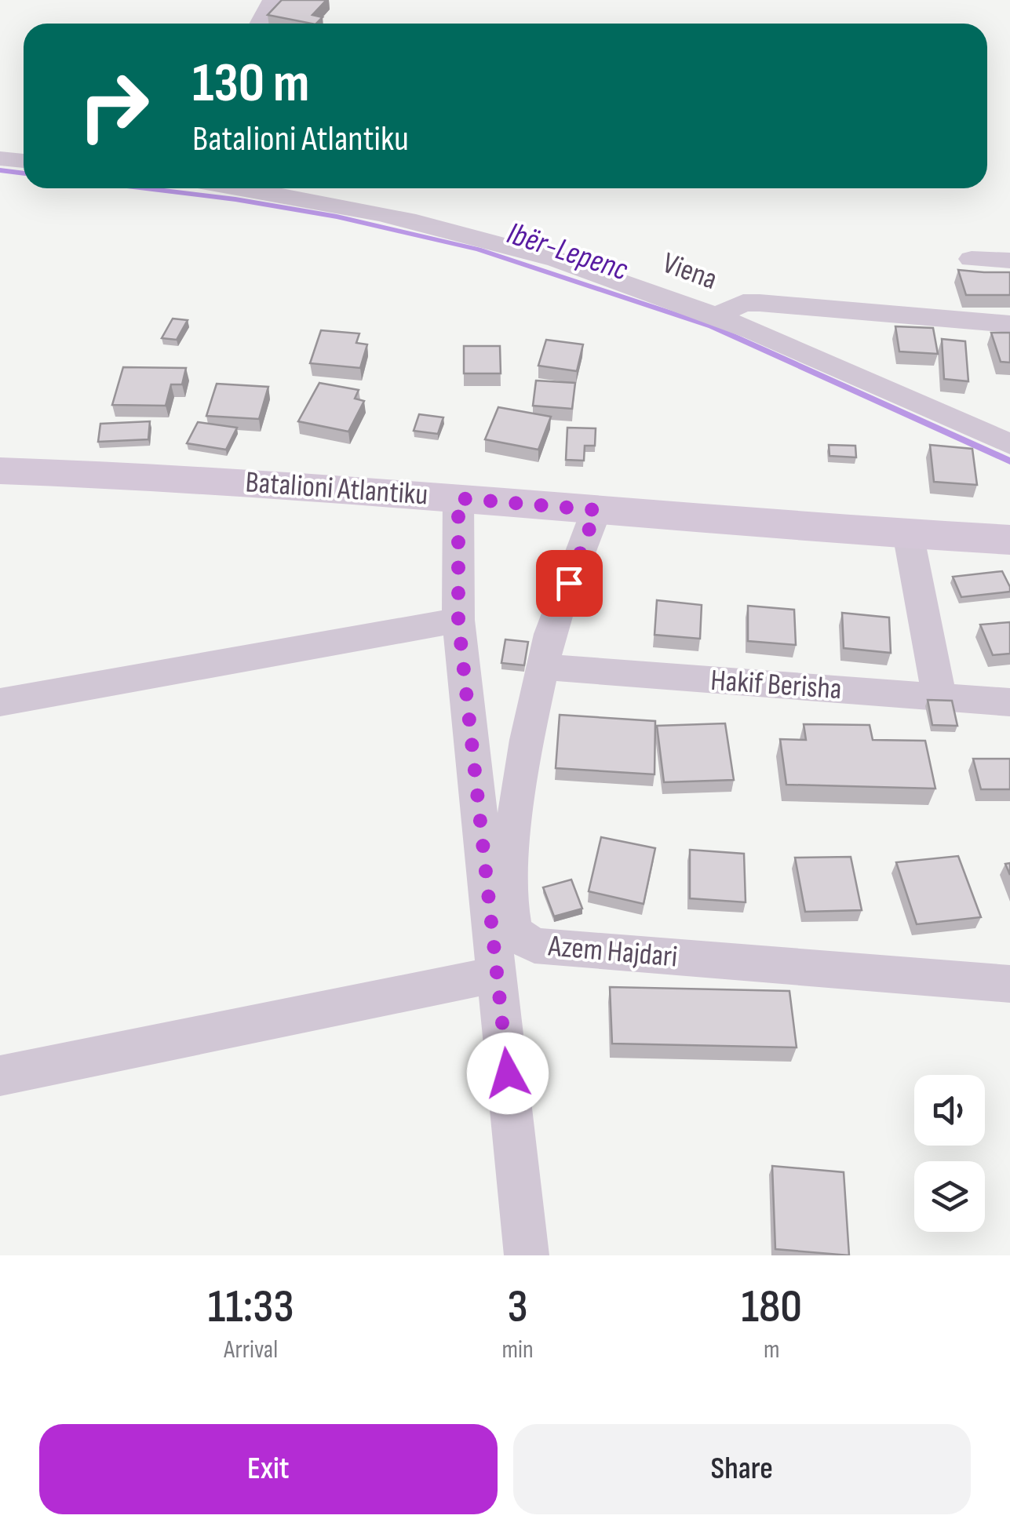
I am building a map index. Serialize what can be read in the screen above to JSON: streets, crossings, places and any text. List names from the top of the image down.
{
  "streets": {
    "street": [
      "Viena",
      "Batalioni Atlantiku",
      "Hakif Berisha",
      "Azem Hajdari"
    ]
  },
  "crossings": [
    ["Batalioni Atlantiku", "Azem Hajdari"],
    ["Hakif Berisha", "Azem Hajdari"]
  ],
  "water": ["Ibër-Lepenc"],
  "page": {
    "turn": ["130 m", "Batalioni Atlantiku"],
    "eta": [
      "11:33",
      "Arrival",
      "3",
      "min",
      "180",
      "m"
    ],
    "buttons": ["Exit", "Share"]
  }
}
